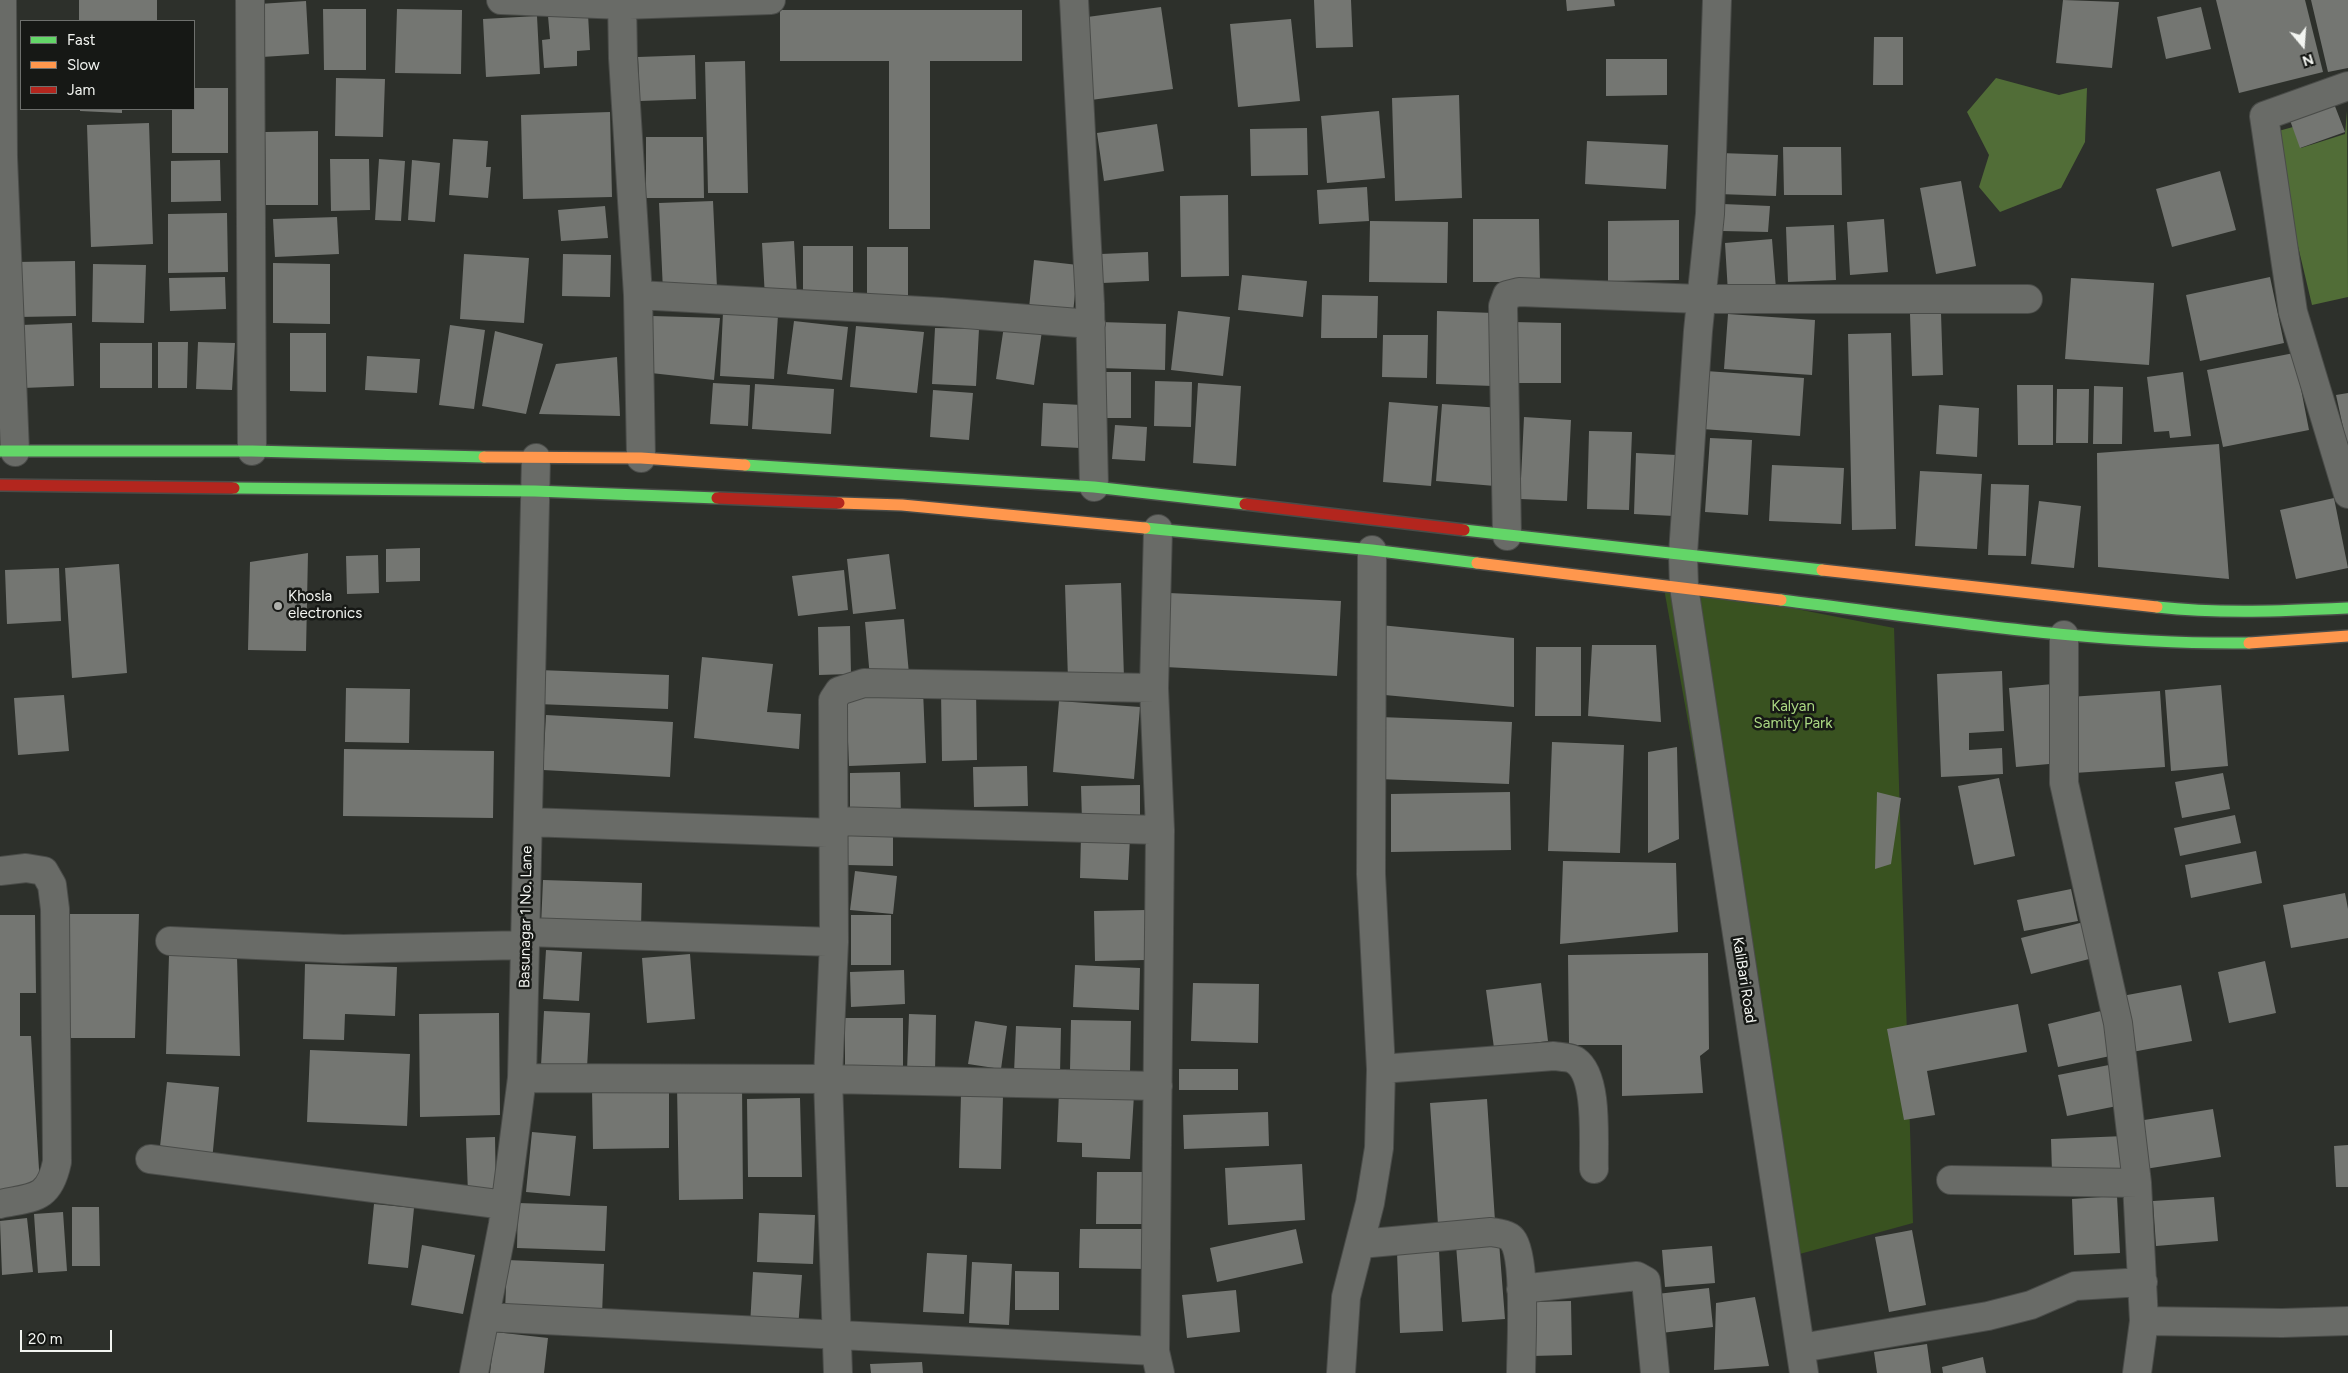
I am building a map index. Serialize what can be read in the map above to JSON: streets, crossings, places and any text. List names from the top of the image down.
{
  "streets": {
    "street": ["Basunagar 1 No. Lane", "KaliBari Road"]
  },
  "parks": ["Kalyan Samity Park"],
  "places": ["Khosla electronics"],
  "legend": ["Fast", "Slow", "Jam"],
  "scale_bar": "20 m",
  "north": "bottom"
}
